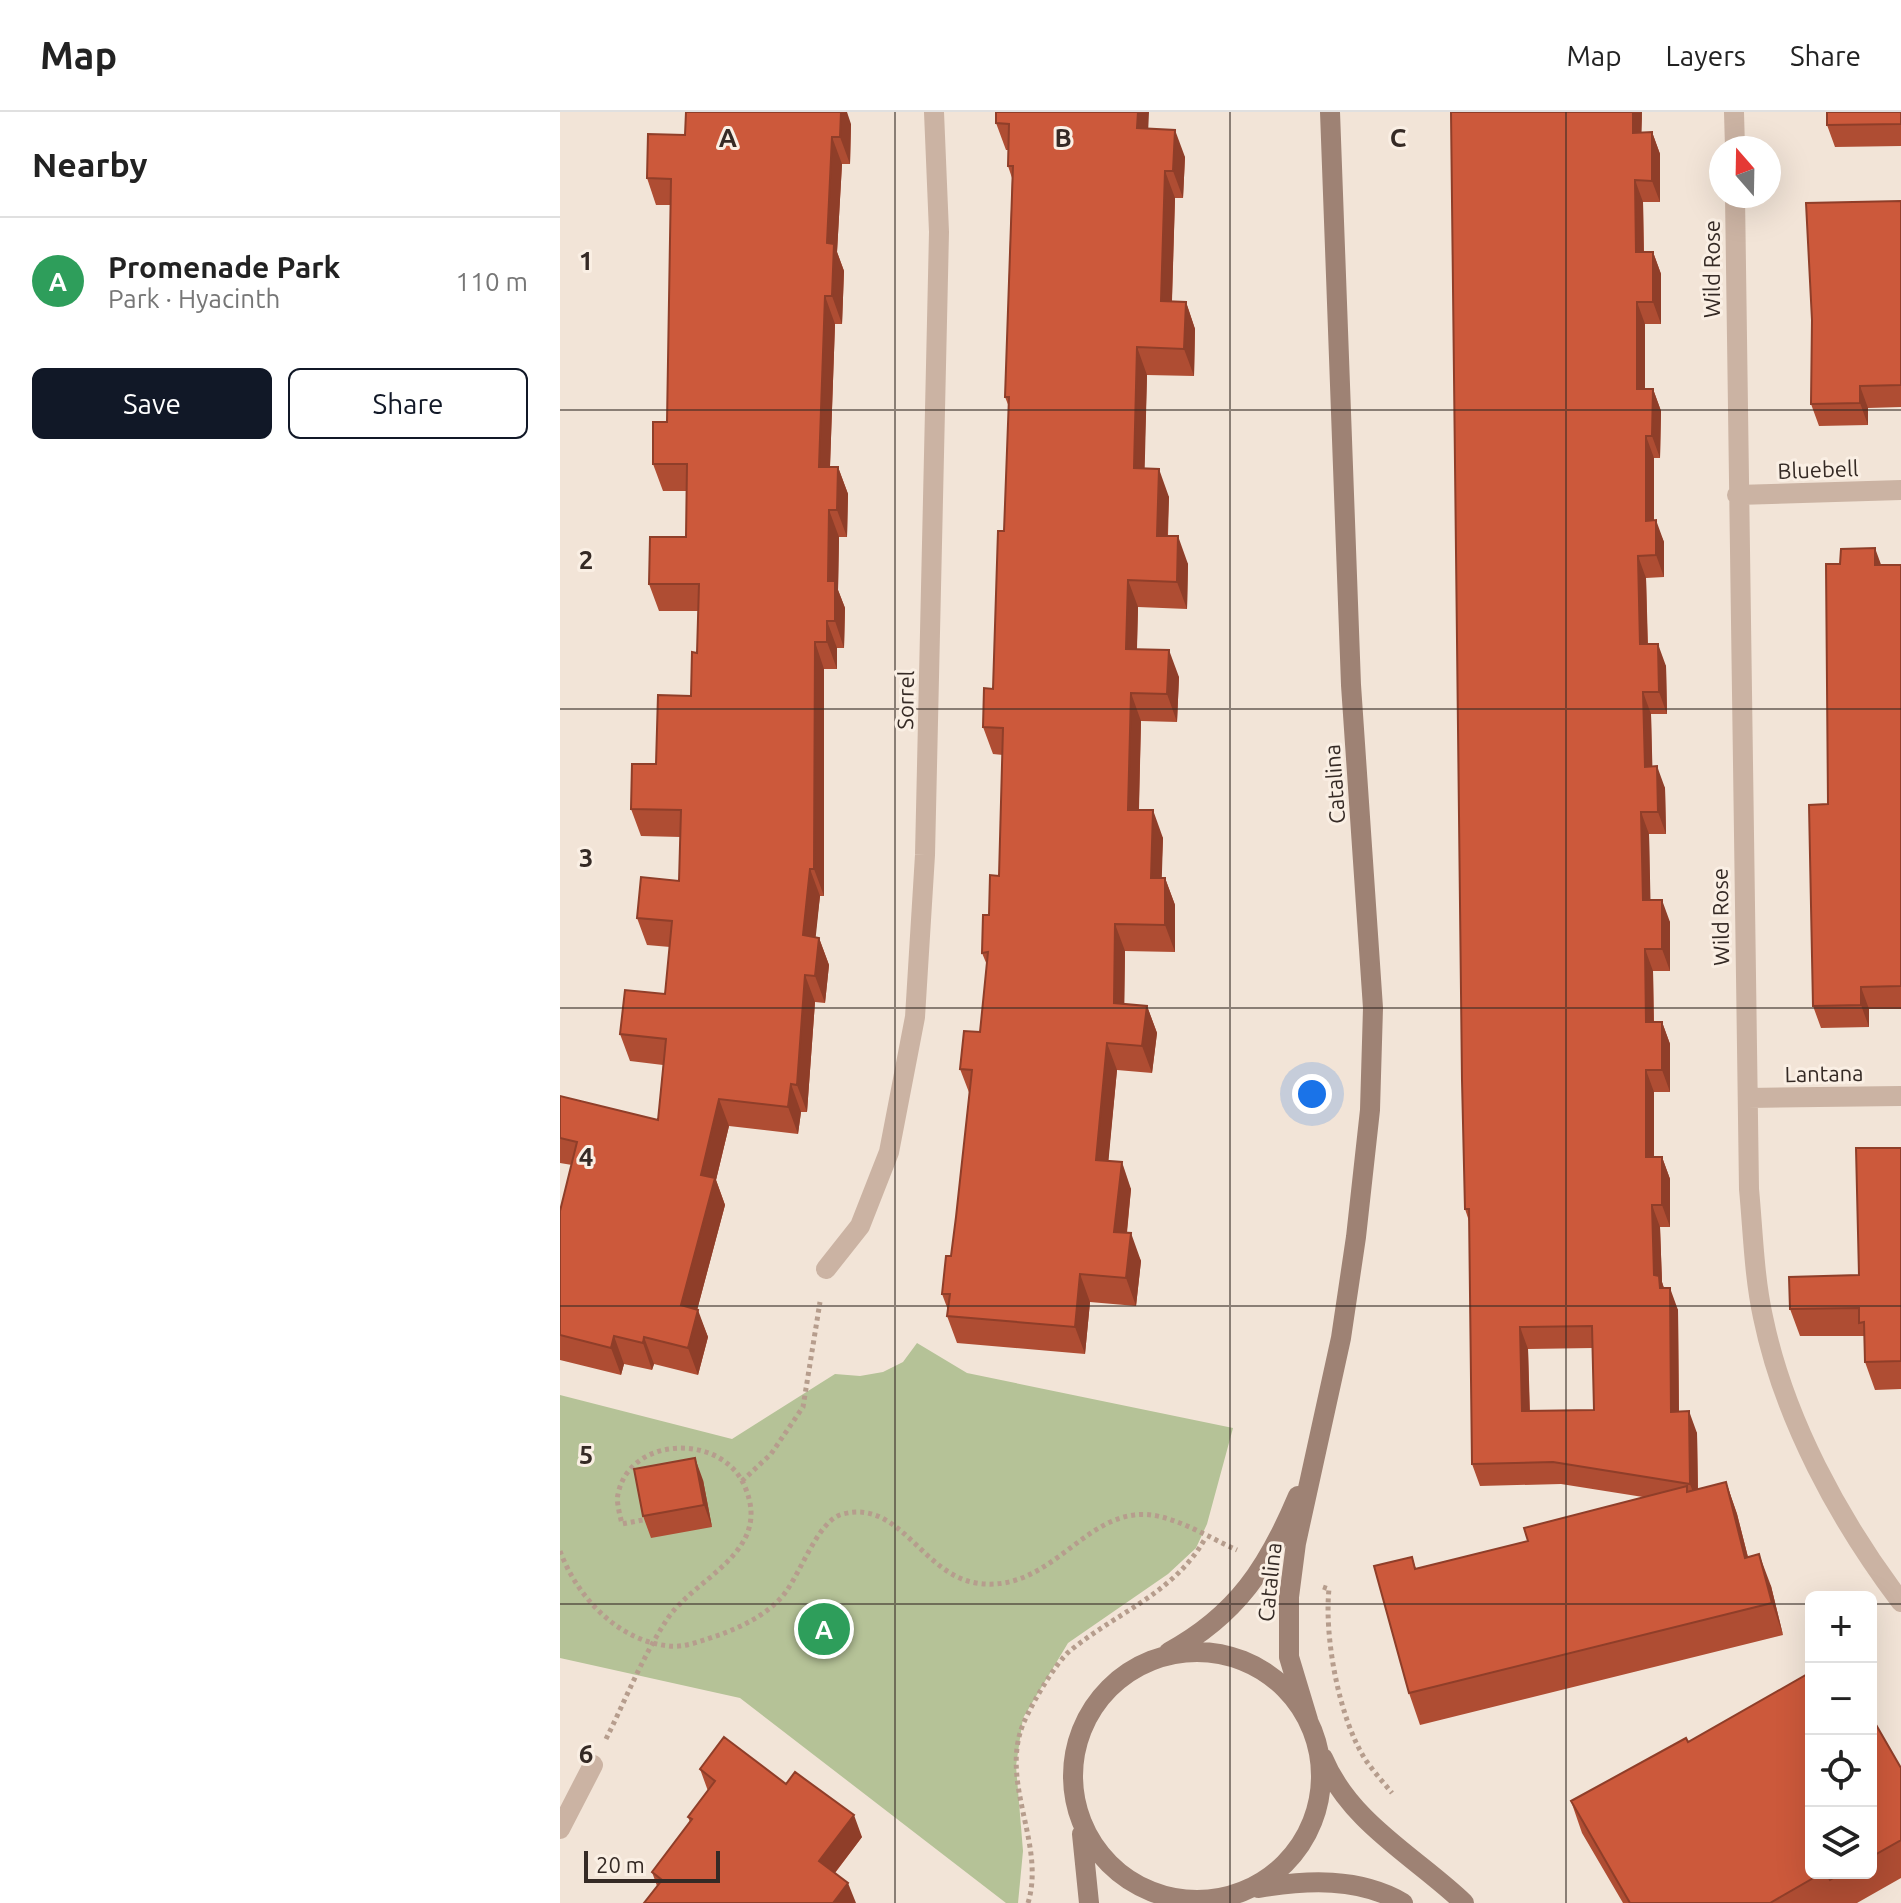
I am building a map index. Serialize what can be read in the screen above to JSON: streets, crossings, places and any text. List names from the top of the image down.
{
  "streets": {
    "street": [
      "Wild Rose",
      "Bluebell",
      "Sorrel",
      "Catalina",
      "Lantana"
    ]
  },
  "crossings": [
    ["Wild Rose", "Bluebell"],
    ["Wild Rose", "Lantana"]
  ],
  "scale_bar": "20 m",
  "north": "top",
  "page": {
    "header": "Map",
    "nav": ["Map", "Layers", "Share"],
    "heading": "Nearby",
    "list": [
      {
        "mark": "A",
        "name": "Promenade Park",
        "note": "Park · Hyacinth",
        "value": "110 m"
      }
    ],
    "buttons": ["Save", "Share"],
    "map_buttons": ["+", "−"],
    "pins": "A",
    "scale": "20 m"
  },
  "grid": {
    "columns": ["A", "B", "C"],
    "rows": [
      "1",
      "2",
      "3",
      "4",
      "5",
      "6"
    ]
  }
}
